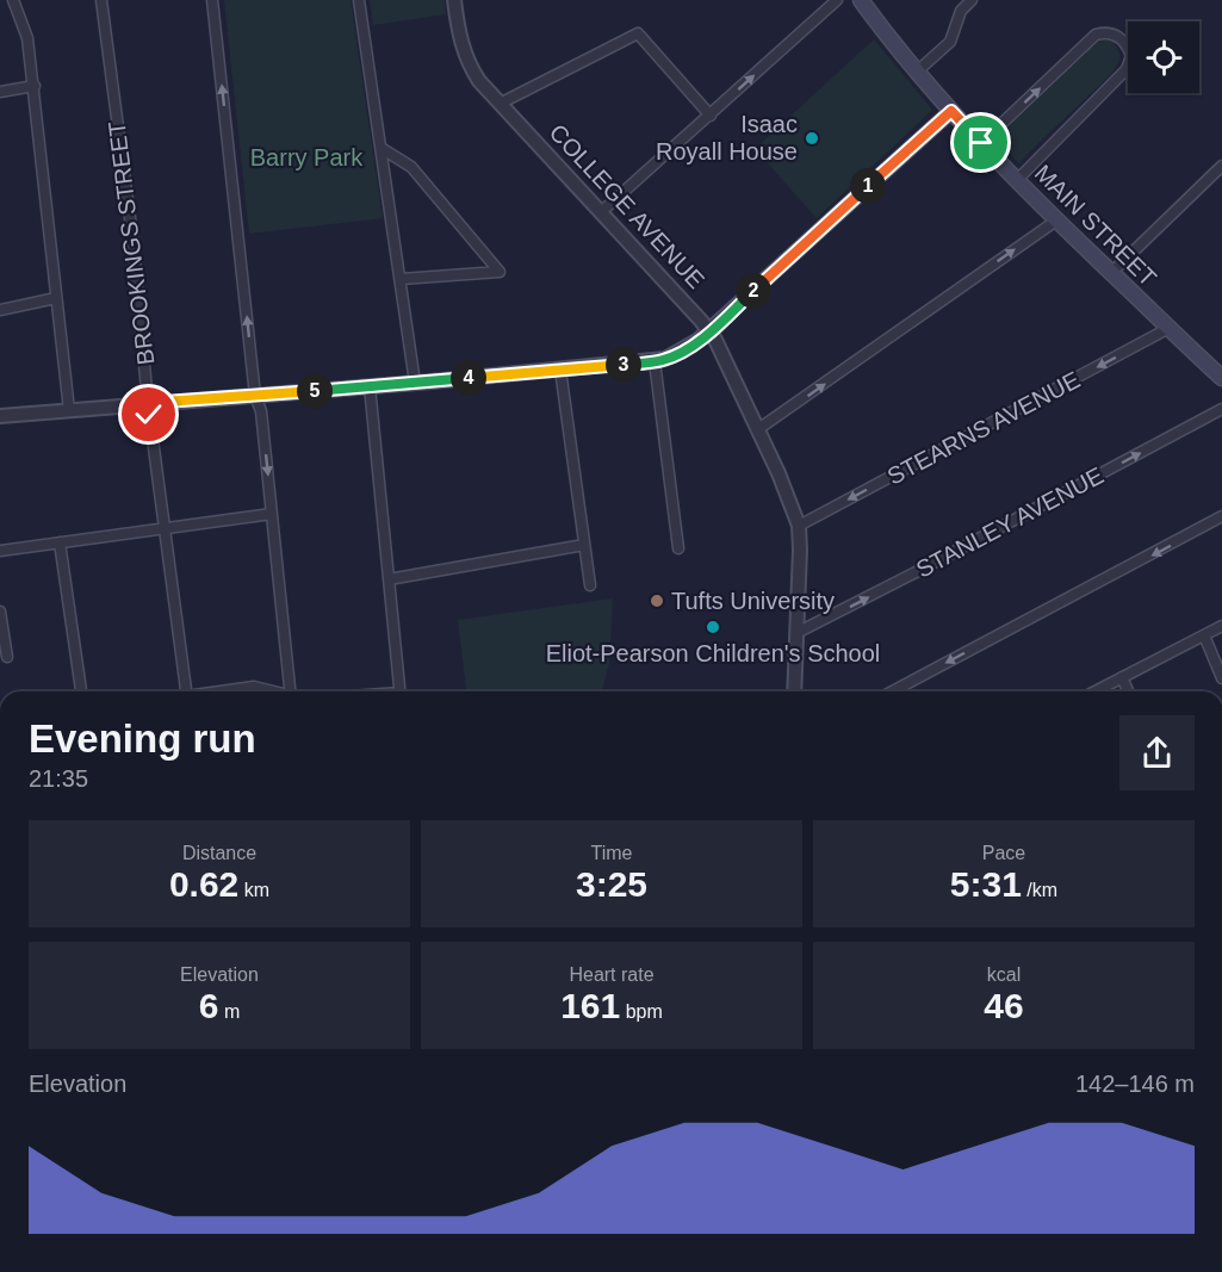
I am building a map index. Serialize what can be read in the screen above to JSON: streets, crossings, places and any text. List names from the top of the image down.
{
  "streets": {
    "main road": ["MAIN STREET"],
    "street": [
      "COLLEGE AVENUE",
      "BROOKINGS STREET",
      "STEARNS AVENUE",
      "STANLEY AVENUE"
    ]
  },
  "crossings": [
    ["COLLEGE AVENUE", "STEARNS AVENUE"],
    ["COLLEGE AVENUE", "STANLEY AVENUE"],
    ["MAIN STREET", "STEARNS AVENUE"]
  ],
  "one_way": ["STEARNS AVENUE", "STANLEY AVENUE"],
  "parks": ["Barry Park"],
  "places": ["Isaac Royall House", "Tufts University", "Eliot-Pearson Children's School"],
  "page": {
    "pins": [
      "1",
      "2",
      "3",
      "4",
      "5"
    ],
    "heading": ["Evening run", "21:35"],
    "stats": [
      ["Distance", "0.62 km"],
      ["Time", "3:25"],
      ["Pace", "5:31 /km"],
      ["Elevation", "6 m"],
      ["Heart rate", "161 bpm"],
      ["kcal", "46"]
    ],
    "chart": ["Elevation", "142–146 m"]
  }
}
